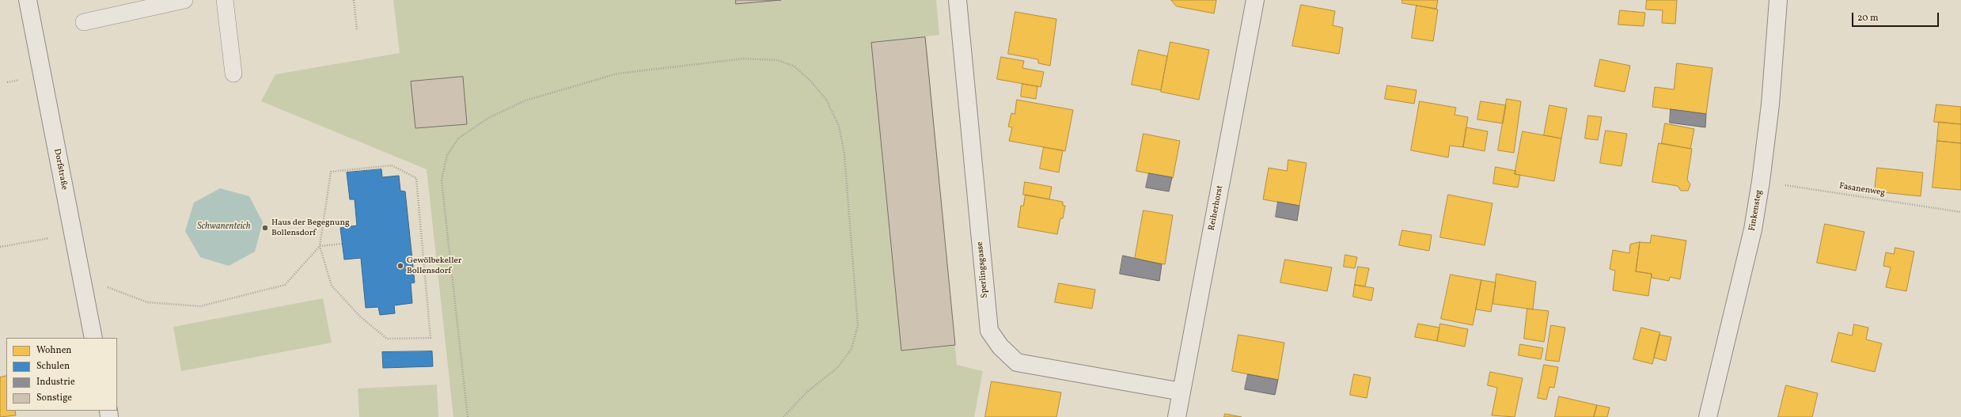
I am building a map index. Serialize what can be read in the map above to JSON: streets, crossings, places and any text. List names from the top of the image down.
{
  "streets": {
    "street": [
      "Dorfstraße",
      "Reiherhorst",
      "Finkensteg",
      "Sperlingsgasse"
    ],
    "path": ["Fasanenweg"]
  },
  "crossings": [
    ["Fasanenweg", "Finkensteg"],
    ["Reiherhorst", "Sperlingsgasse"]
  ],
  "water": ["Schwanenteich"],
  "places": ["Haus der Begegnung Bollensdorf", "Gewölbekeller Bollensdorf"],
  "legend": [
    "Wohnen",
    "Schulen",
    "Industrie",
    "Sonstige"
  ],
  "scale_bar": "20 m"
}
